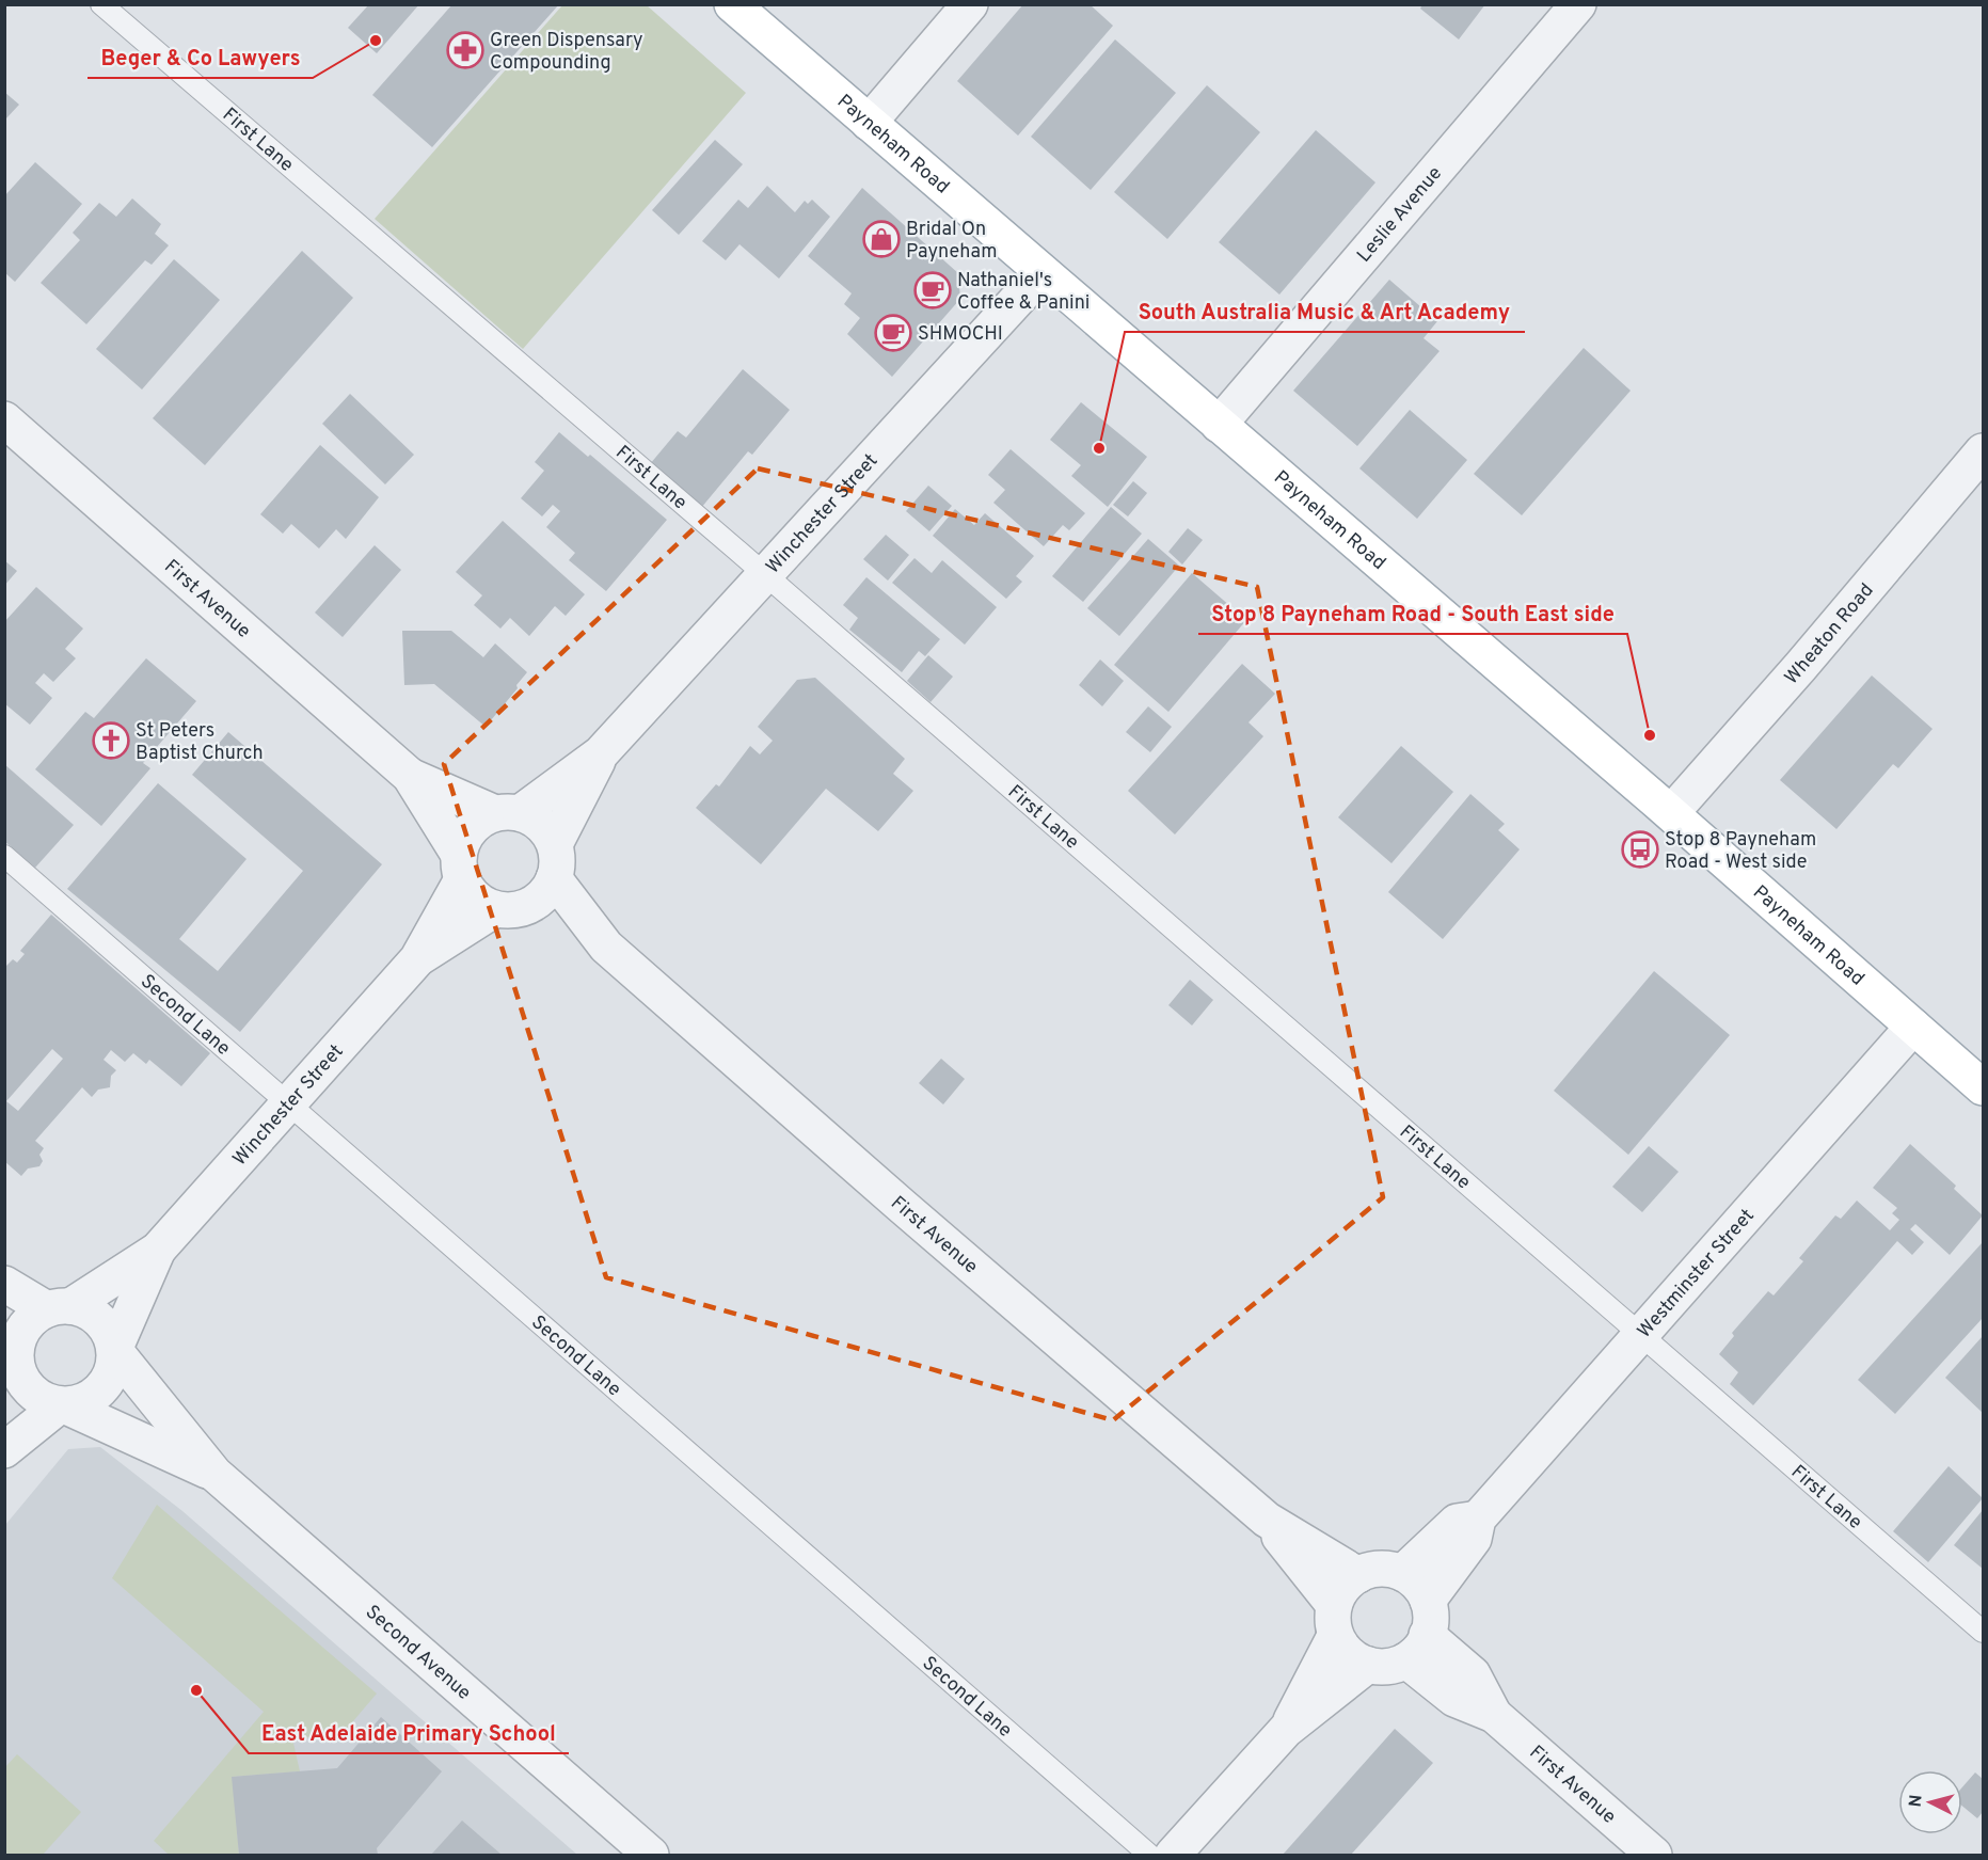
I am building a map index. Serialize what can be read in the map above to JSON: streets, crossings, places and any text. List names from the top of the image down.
{
  "streets": {
    "main road": ["Payneham Road"],
    "street": [
      "Leslie Avenue",
      "Winchester Street",
      "First Avenue",
      "Wheaton Road",
      "Westminster Street",
      "Second Avenue"
    ],
    "lane": ["First Lane", "Second Lane"]
  },
  "crossings": [
    ["First Lane", "Winchester Street"],
    ["First Lane", "Westminster Street"],
    ["Payneham Road", "Leslie Avenue"],
    ["Payneham Road", "Winchester Street"],
    ["Payneham Road", "Wheaton Road"],
    ["Payneham Road", "Westminster Street"],
    ["Winchester Street", "First Avenue"],
    ["Winchester Street", "Second Lane"],
    ["Winchester Street", "Second Avenue"],
    ["First Avenue", "Westminster Street"]
  ],
  "places": {
    "other": [
      "Beger & Co Lawyers",
      "South Australia Music & Art Academy",
      "Stop 8 Payneham Road - South East side",
      "East Adelaide Primary School"
    ],
    "pharmacy": ["Green Dispensary Compounding"],
    "shop": ["Bridal On Payneham"],
    "cafe": ["Nathaniel's Coffee & Panini", "SHMOCHI"],
    "church": ["St Peters Baptist Church"],
    "bus stop": ["Stop 8 Payneham Road - West side"]
  },
  "north": "left"
}
